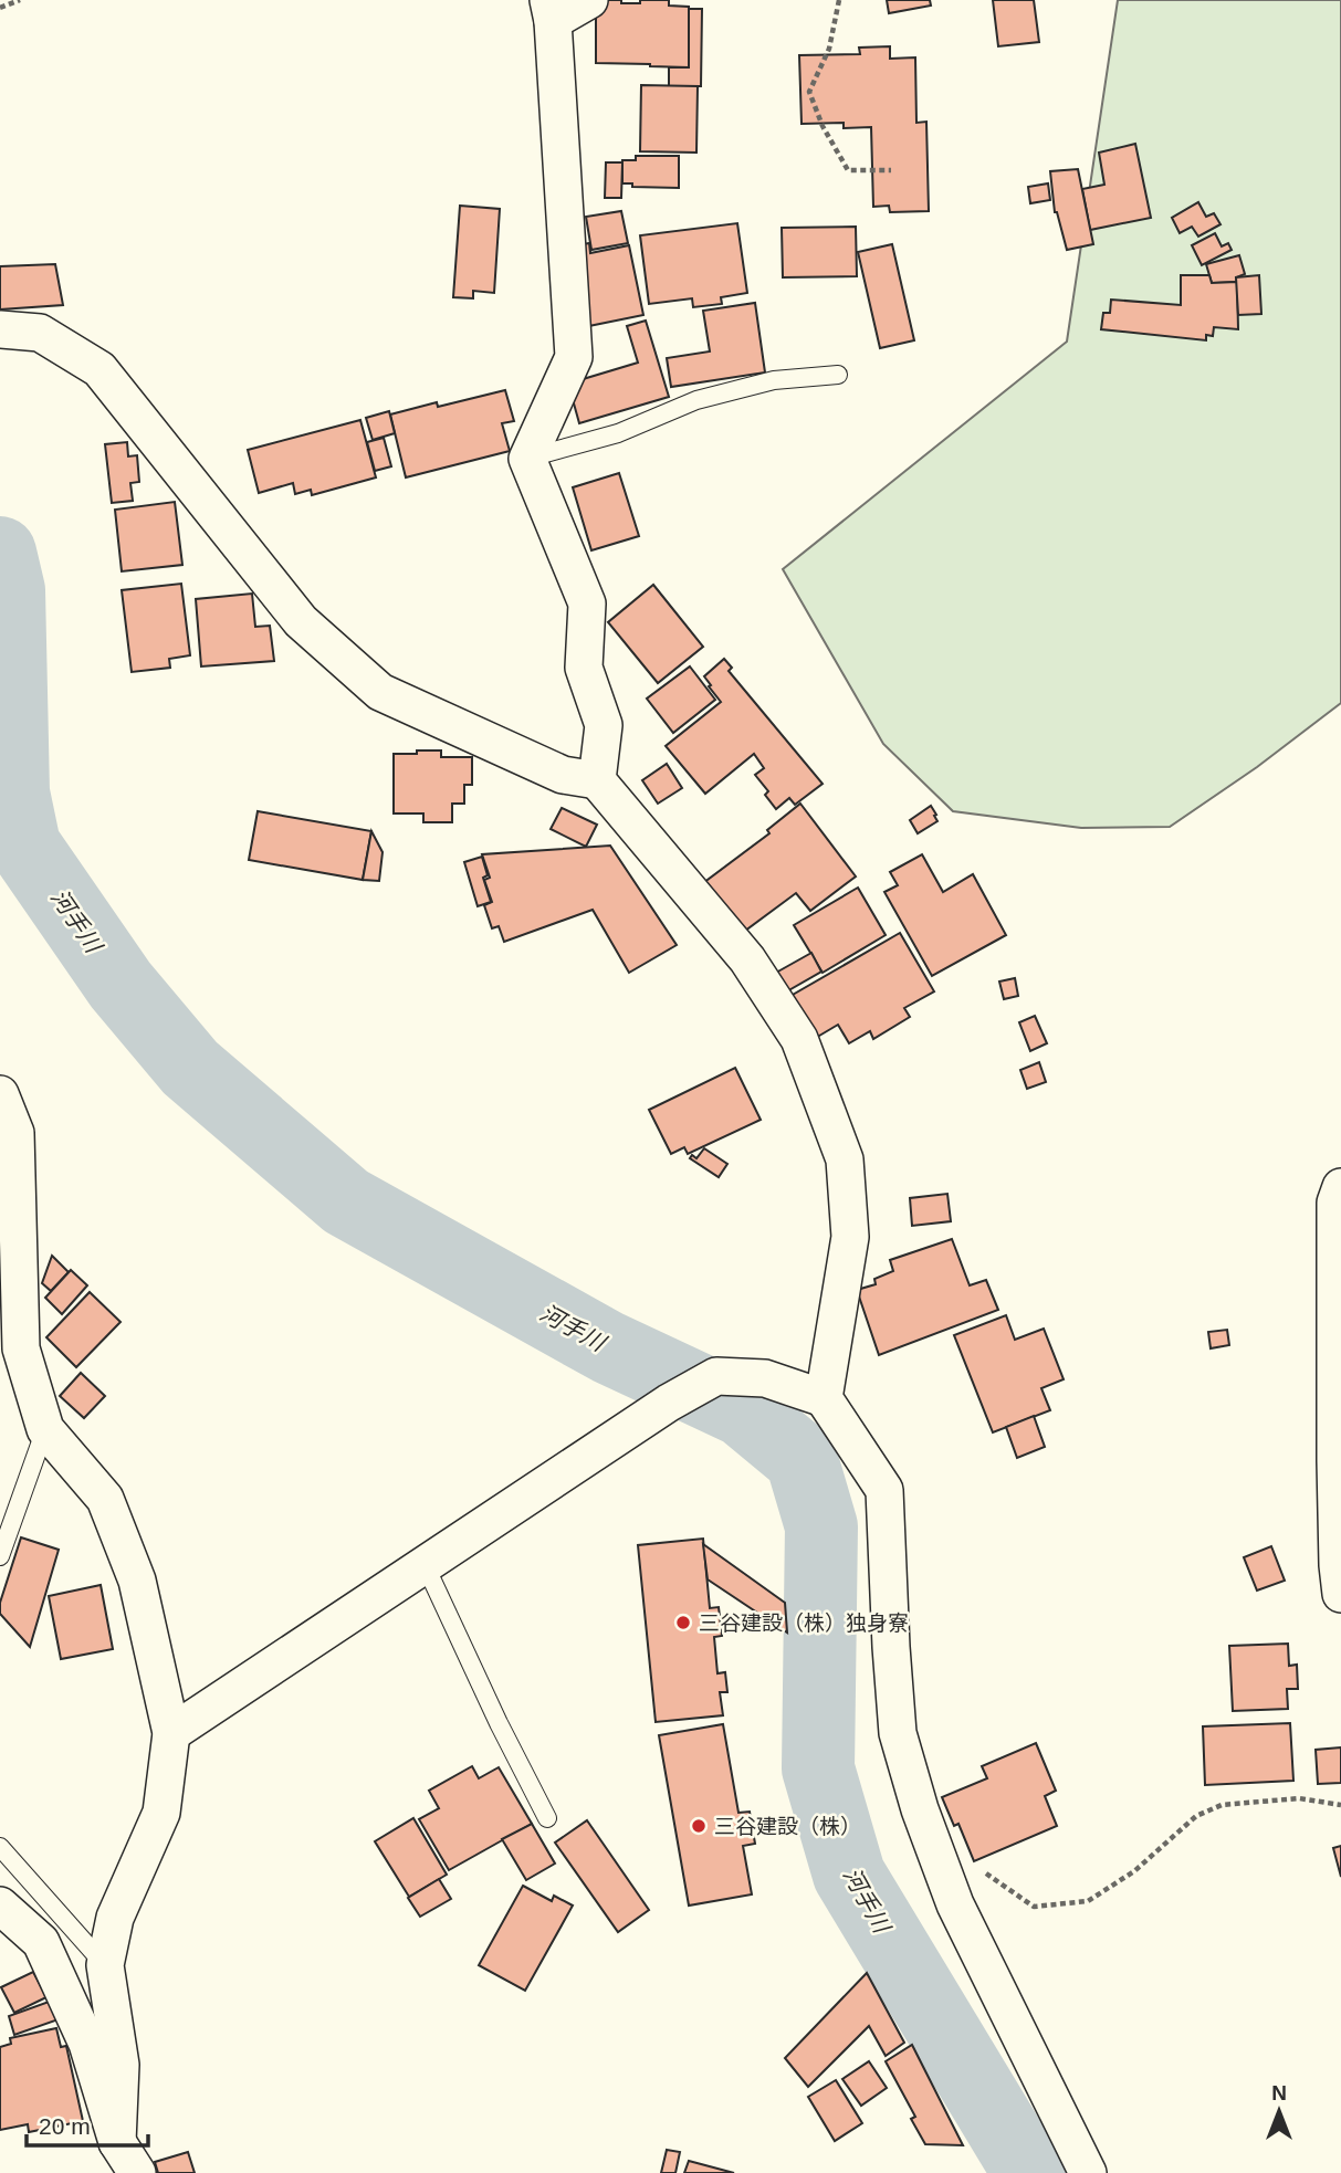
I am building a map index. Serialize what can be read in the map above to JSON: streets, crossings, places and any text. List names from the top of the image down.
{
  "water": ["河手川"],
  "places": ["三谷建設（株）独身寮", "三谷建設（株）"],
  "scale_bar": "20 m",
  "north": "top"
}
